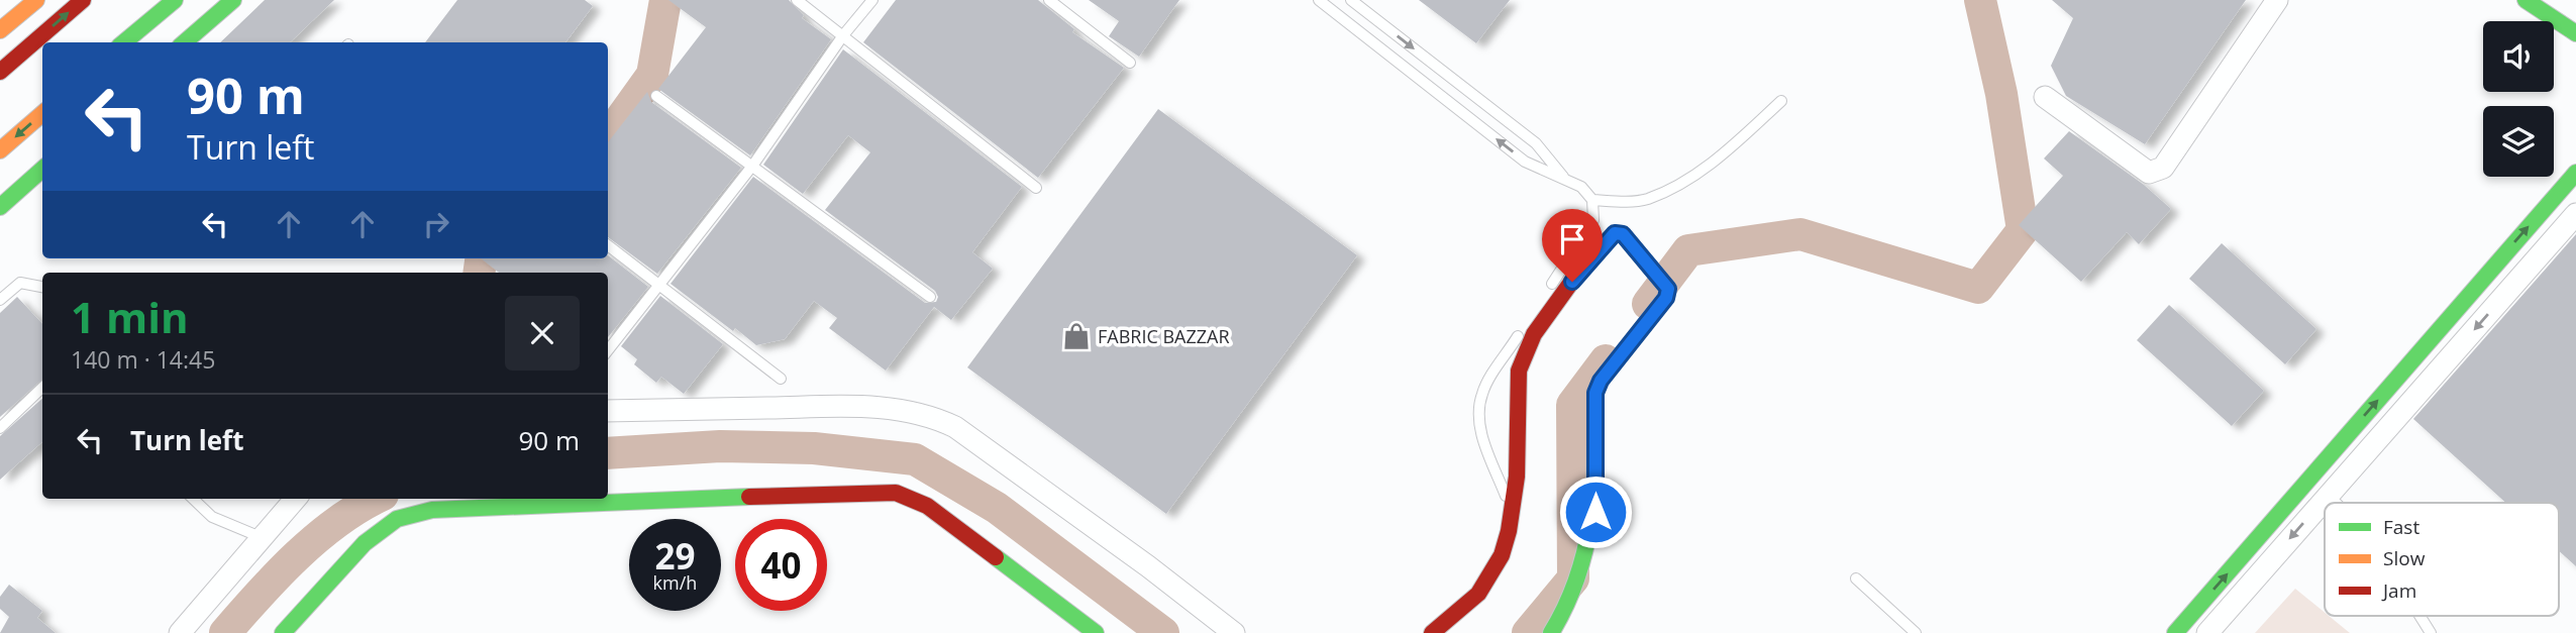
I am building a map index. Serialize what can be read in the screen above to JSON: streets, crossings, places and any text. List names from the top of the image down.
{
  "places": {
    "shop": ["FABRIC BAZZAR"]
  },
  "legend": ["Fast", "Slow", "Jam"],
  "page": {
    "turn": ["90 m", "Turn left"],
    "heading": ["1 min", "140 m · 14:45"],
    "list": [
      {
        "name": "Turn left",
        "value": "90 m"
      }
    ],
    "speed": "29 km/h",
    "limit": "40"
  }
}
